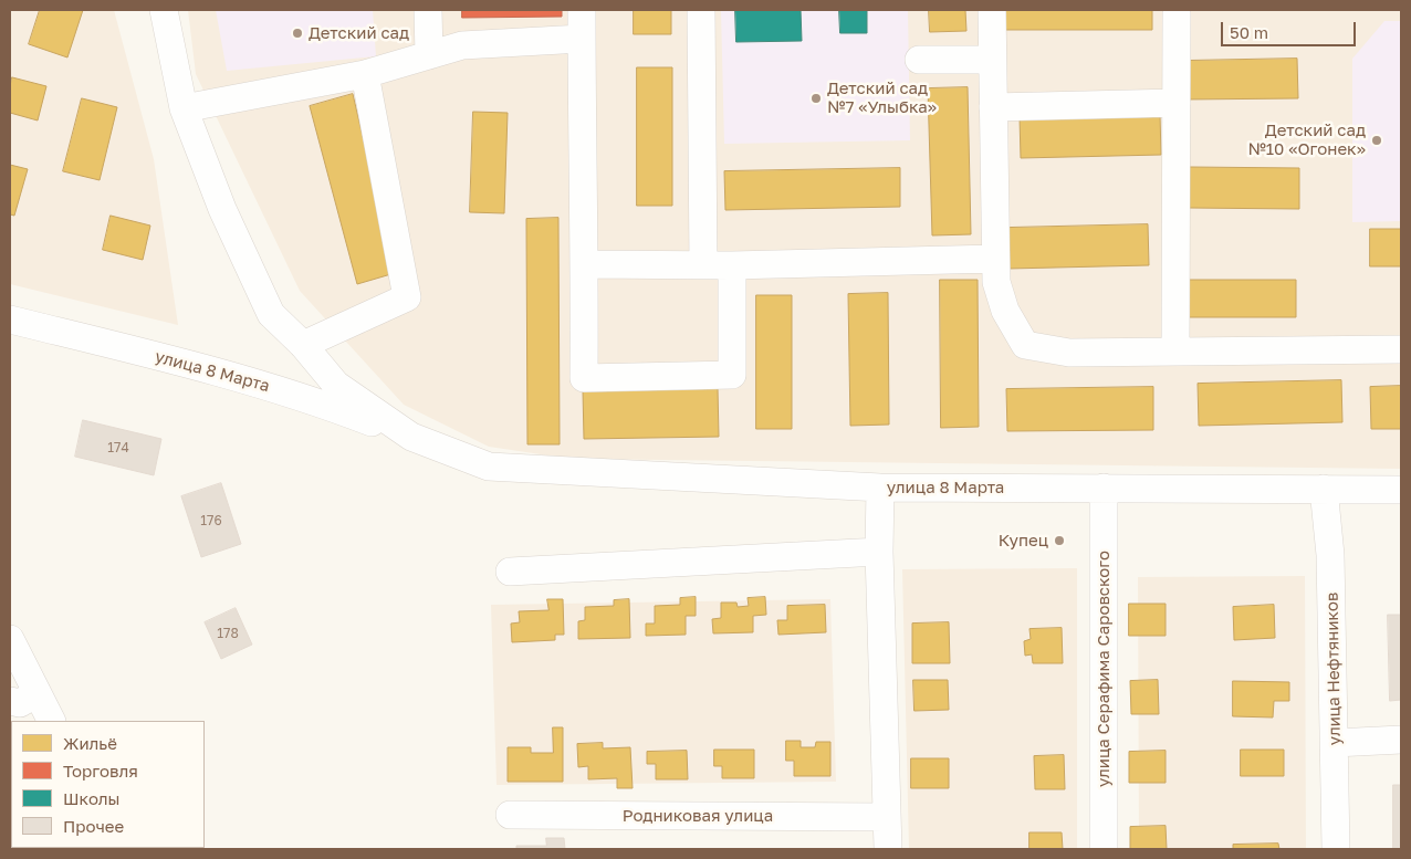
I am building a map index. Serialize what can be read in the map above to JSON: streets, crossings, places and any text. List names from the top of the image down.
{
  "streets": {
    "street": [
      "улица 8 Марта",
      "улица Серафима Саровского",
      "улица Нефтяников",
      "Родниковая улица"
    ]
  },
  "crossings": [
    ["улица 8 Марта", "улица Серафима Саровского"],
    ["улица 8 Марта", "улица Нефтяников"]
  ],
  "places": [
    "Детский сад",
    "Детский сад №7 «Улыбка»",
    "Детский сад №10 «Огонек»",
    "Купец"
  ],
  "house_numbers": ["174", "176", "178"],
  "legend": [
    "Жильё",
    "Торговля",
    "Школы",
    "Прочее"
  ],
  "scale_bar": "50 m"
}
